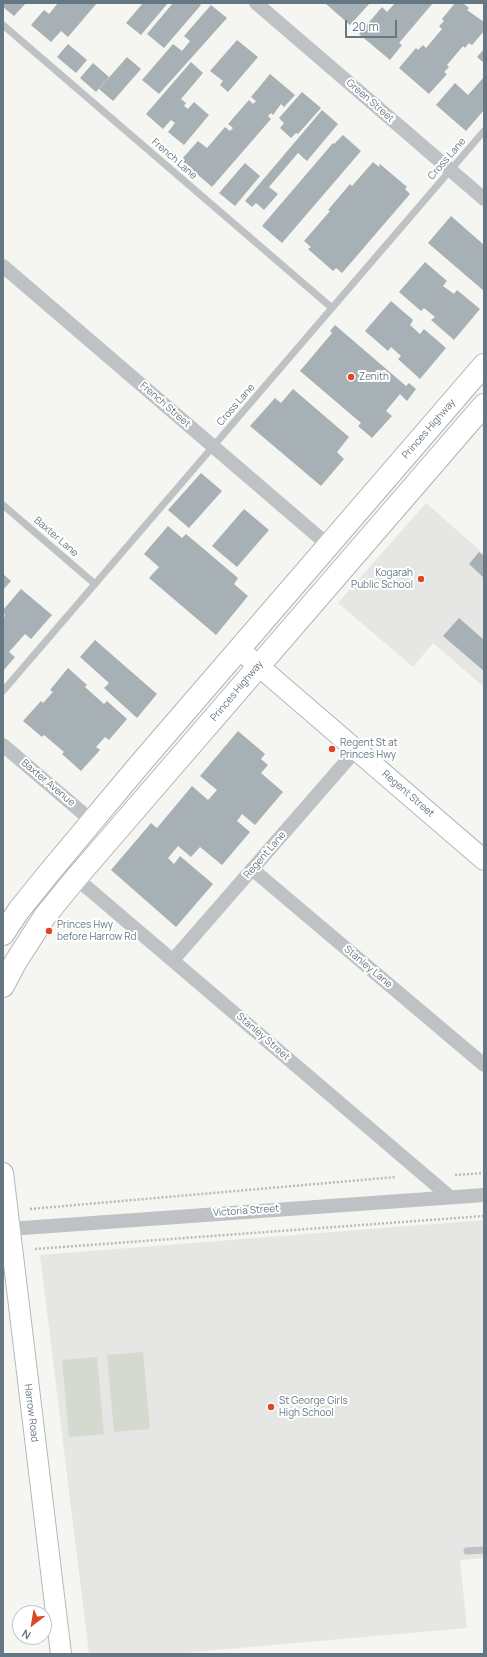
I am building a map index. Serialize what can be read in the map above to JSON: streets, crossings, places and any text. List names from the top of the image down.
{
  "streets": {
    "highway": ["Princes Highway"],
    "main road": ["Regent Street", "Harrow Road"],
    "street": [
      "Green Street",
      "French Street",
      "Baxter Avenue",
      "Regent Lane",
      "Stanley Lane",
      "Stanley Street",
      "Victoria Street"
    ],
    "lane": ["French Lane", "Cross Lane", "Baxter Lane"]
  },
  "crossings": [
    ["Green Street", "Cross Lane"],
    ["French Lane", "Cross Lane"],
    ["Cross Lane", "French Street"],
    ["Cross Lane", "Baxter Lane"],
    ["French Street", "Princes Highway"],
    ["Princes Highway", "Baxter Avenue"],
    ["Princes Highway", "Regent Street"],
    ["Princes Highway", "Stanley Street"],
    ["Regent Street", "Regent Lane"],
    ["Regent Lane", "Stanley Lane"],
    ["Regent Lane", "Stanley Street"],
    ["Stanley Street", "Victoria Street"],
    ["Victoria Street", "Harrow Road"]
  ],
  "places": [
    "Zenith",
    "Kogarah Public School",
    "Regent St at Princes Hwy",
    "Princes Hwy before Harrow Rd",
    "St George Girls High School"
  ],
  "scale_bar": "20 m",
  "north": "bottom left"
}
